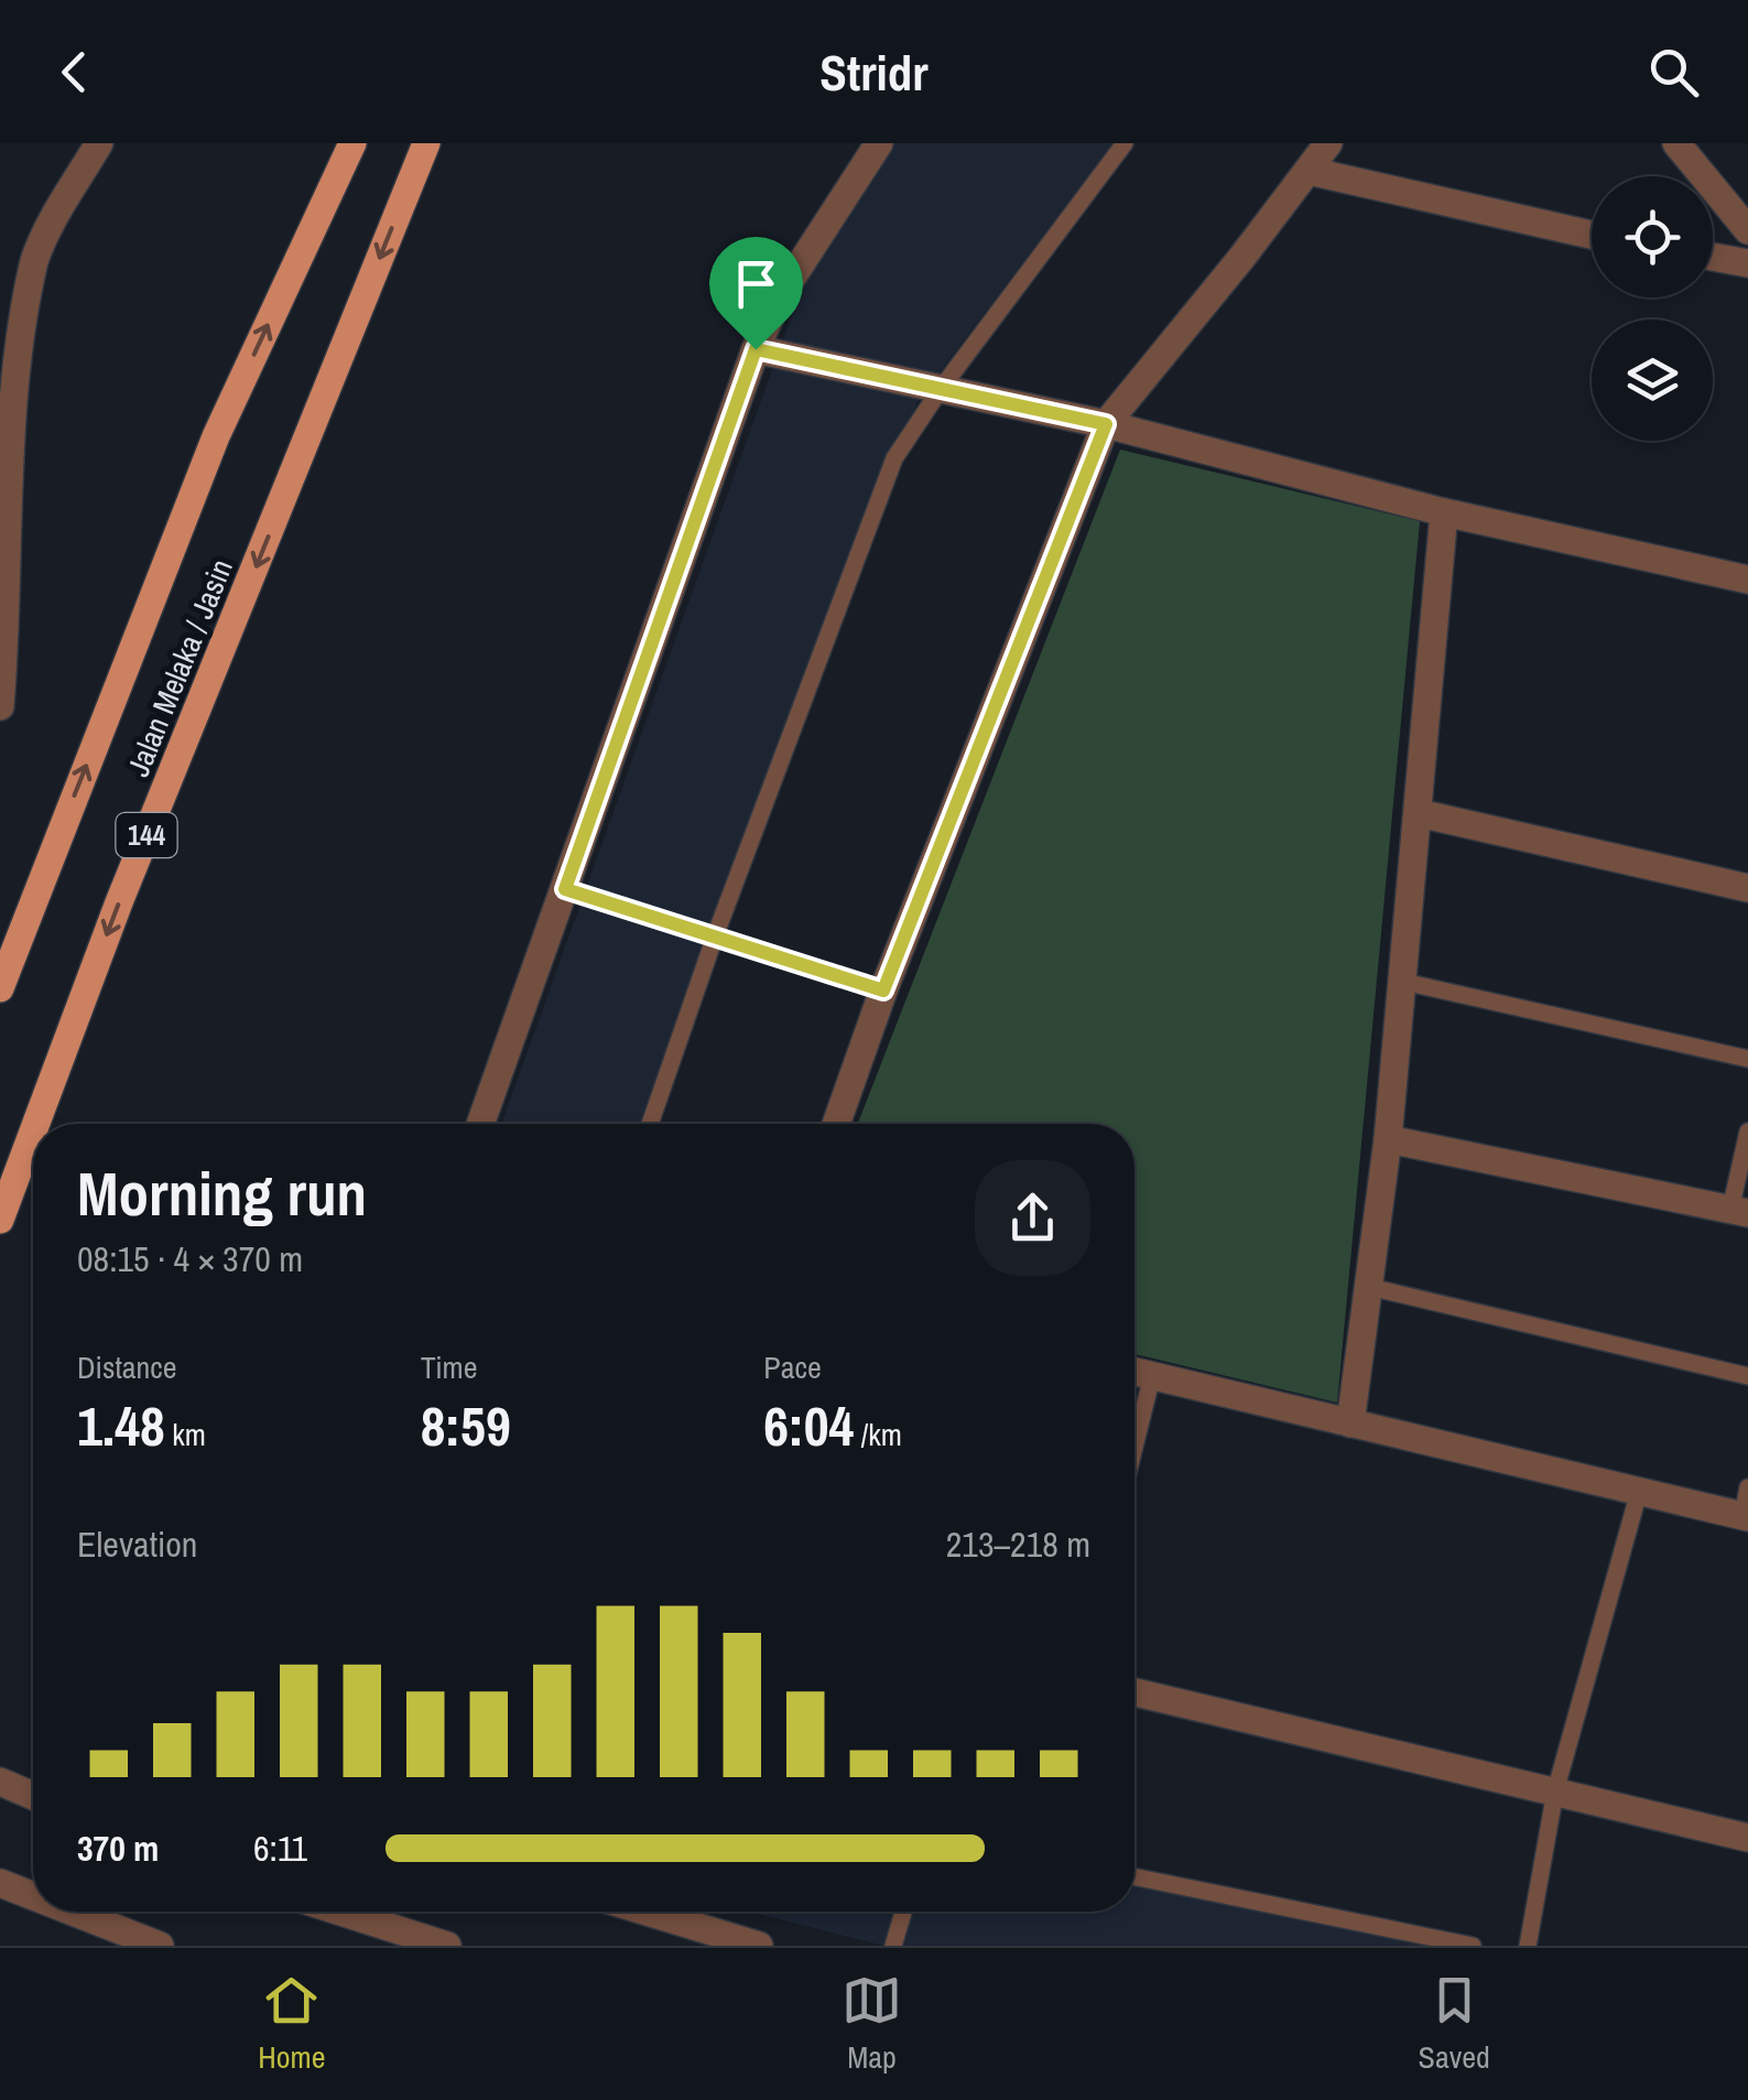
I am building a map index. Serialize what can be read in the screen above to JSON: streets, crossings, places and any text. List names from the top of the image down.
{
  "streets": {
    "main road": ["Jalan Melaka / Jasin", "144"]
  },
  "page": {
    "header": "Stridr",
    "heading": ["Morning run", "08:15 · 4 × 370 m"],
    "stats": [
      ["Distance", "1.48 km"],
      ["Time", "8:59"],
      ["Pace", "6:04 /km"]
    ],
    "chart": ["Elevation", "213–218 m"],
    "list": [
      {
        "name": "370 m",
        "note": "6:11"
      }
    ],
    "tabs": ["Home", "Map", "Saved"]
  }
}
